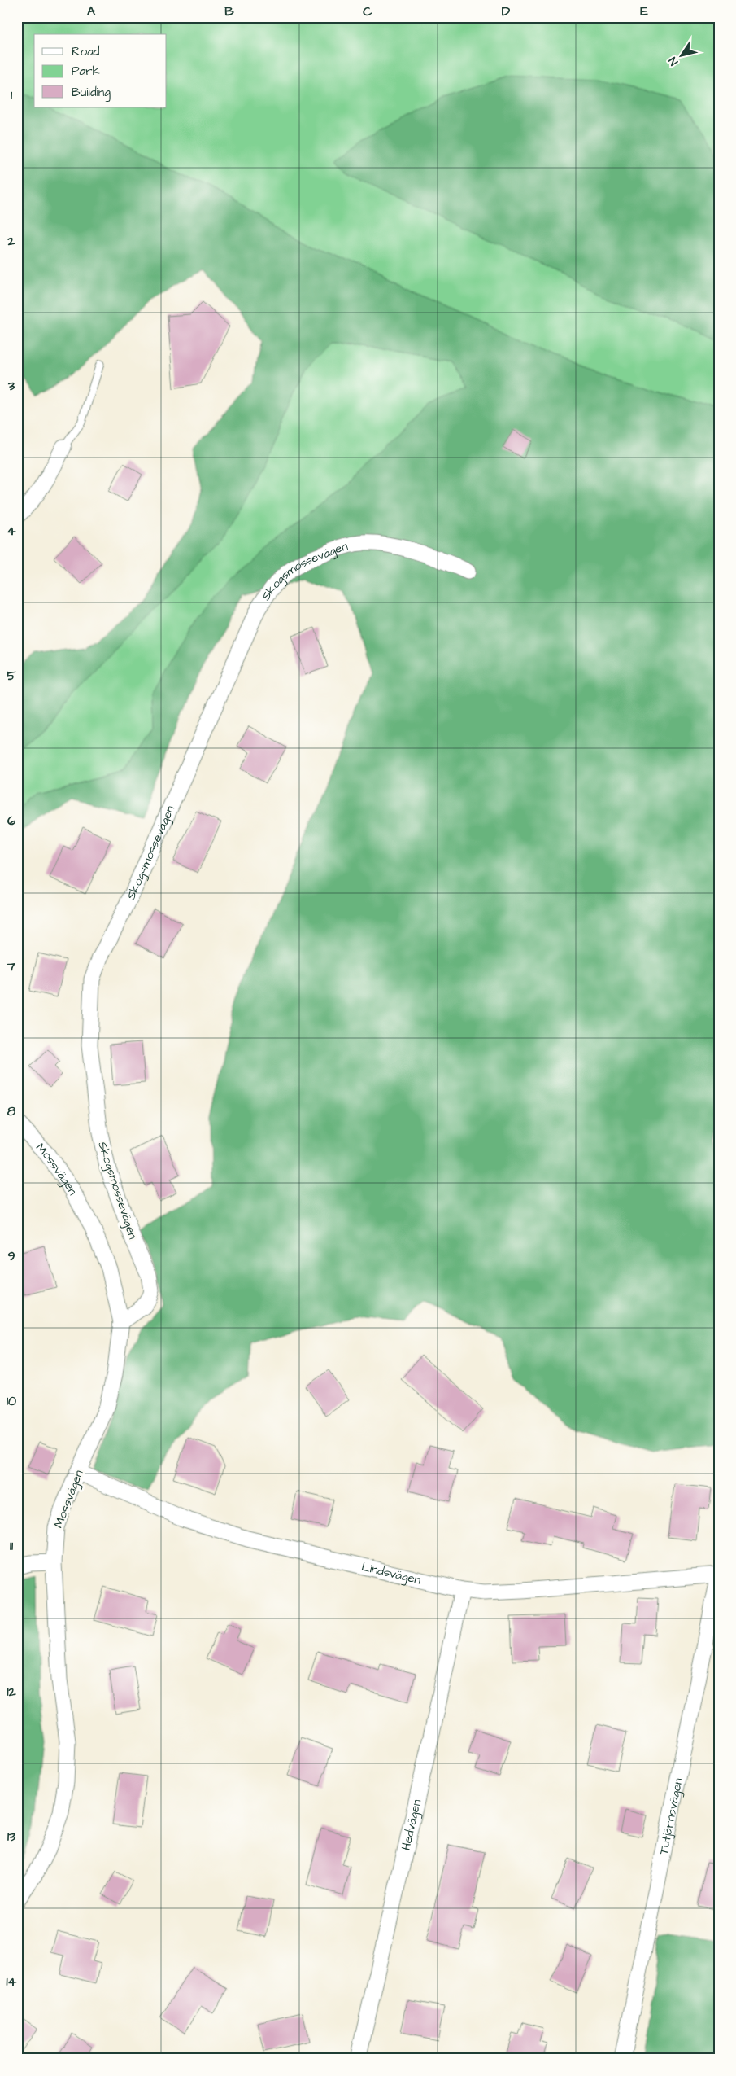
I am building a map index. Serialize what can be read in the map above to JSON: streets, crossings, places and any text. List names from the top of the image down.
{
  "streets": {
    "street": [
      "Skogsmossevägen",
      "Mossvägen",
      "Lindsvägen",
      "Tutjärnsvägen",
      "Hedvägen"
    ]
  },
  "crossings": [
    ["Skogsmossevägen", "Mossvägen"],
    ["Mossvägen", "Lindsvägen"],
    ["Lindsvägen", "Tutjärnsvägen"],
    ["Lindsvägen", "Hedvägen"]
  ],
  "legend": ["Road", "Park", "Building"],
  "north": "bottom left",
  "grid": {
    "columns": [
      "A",
      "B",
      "C",
      "D",
      "E"
    ],
    "rows": [
      "1",
      "2",
      "3",
      "4",
      "5",
      "6",
      "7",
      "8",
      "9",
      "10",
      "11",
      "12",
      "13",
      "14"
    ]
  }
}
